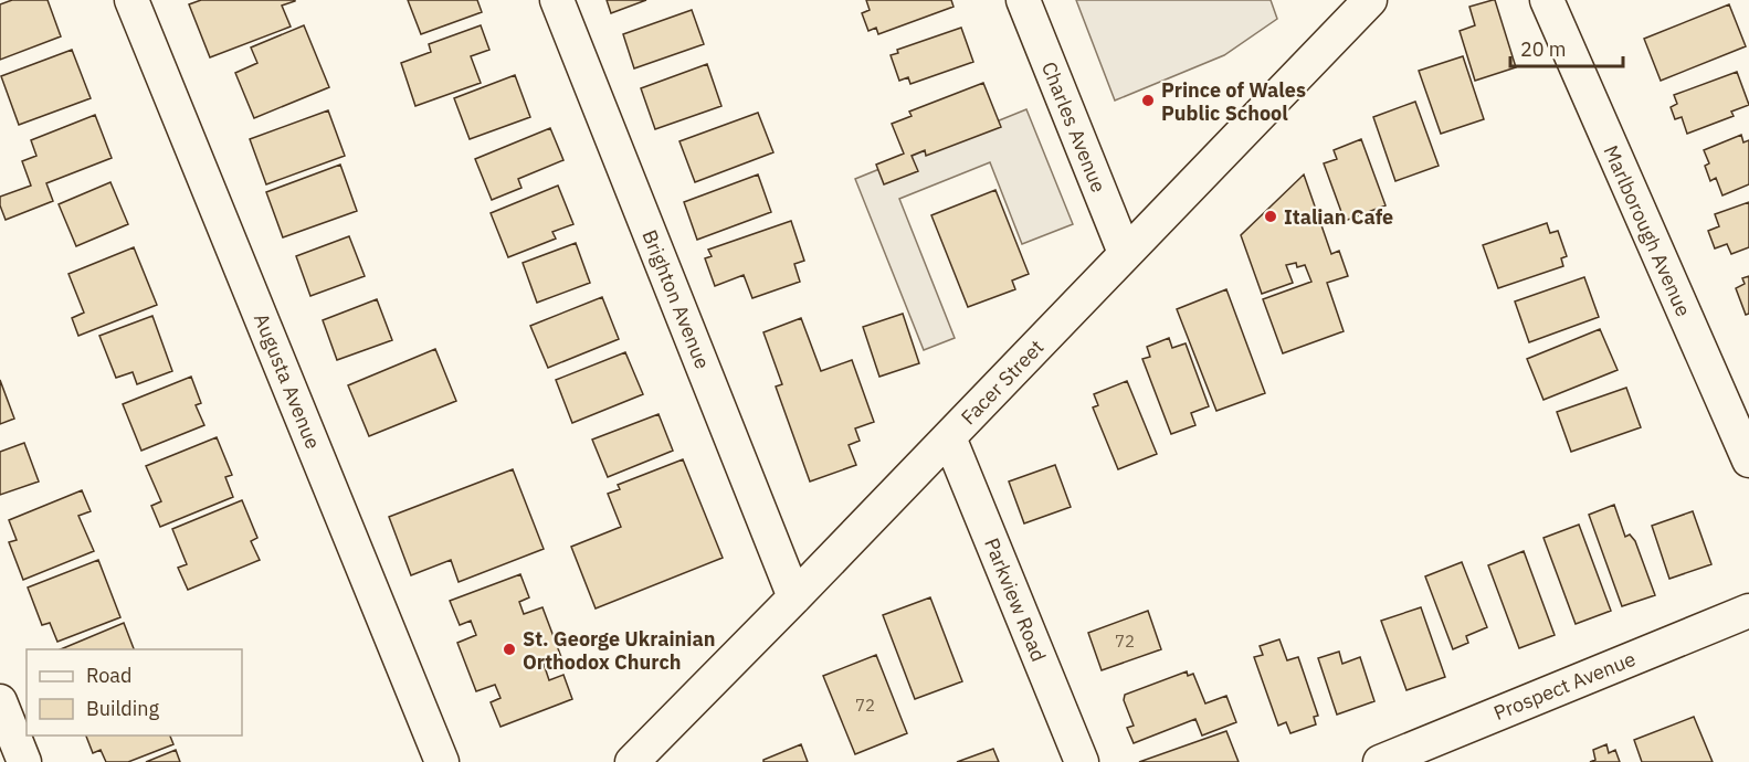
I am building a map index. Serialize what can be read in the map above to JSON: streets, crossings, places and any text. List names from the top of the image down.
{
  "streets": {
    "street": [
      "Charles Avenue",
      "Marlborough Avenue",
      "Brighton Avenue",
      "Augusta Avenue",
      "Facer Street",
      "Parkview Road",
      "Prospect Avenue"
    ]
  },
  "crossings": [
    ["Charles Avenue", "Facer Street"],
    ["Brighton Avenue", "Facer Street"],
    ["Facer Street", "Parkview Road"]
  ],
  "places": ["Prince of Wales Public School", "Italian Cafe", "St. George Ukrainian Orthodox Church"],
  "house_numbers": ["72", "72"],
  "legend": ["Road", "Building"],
  "scale_bar": "20 m"
}
